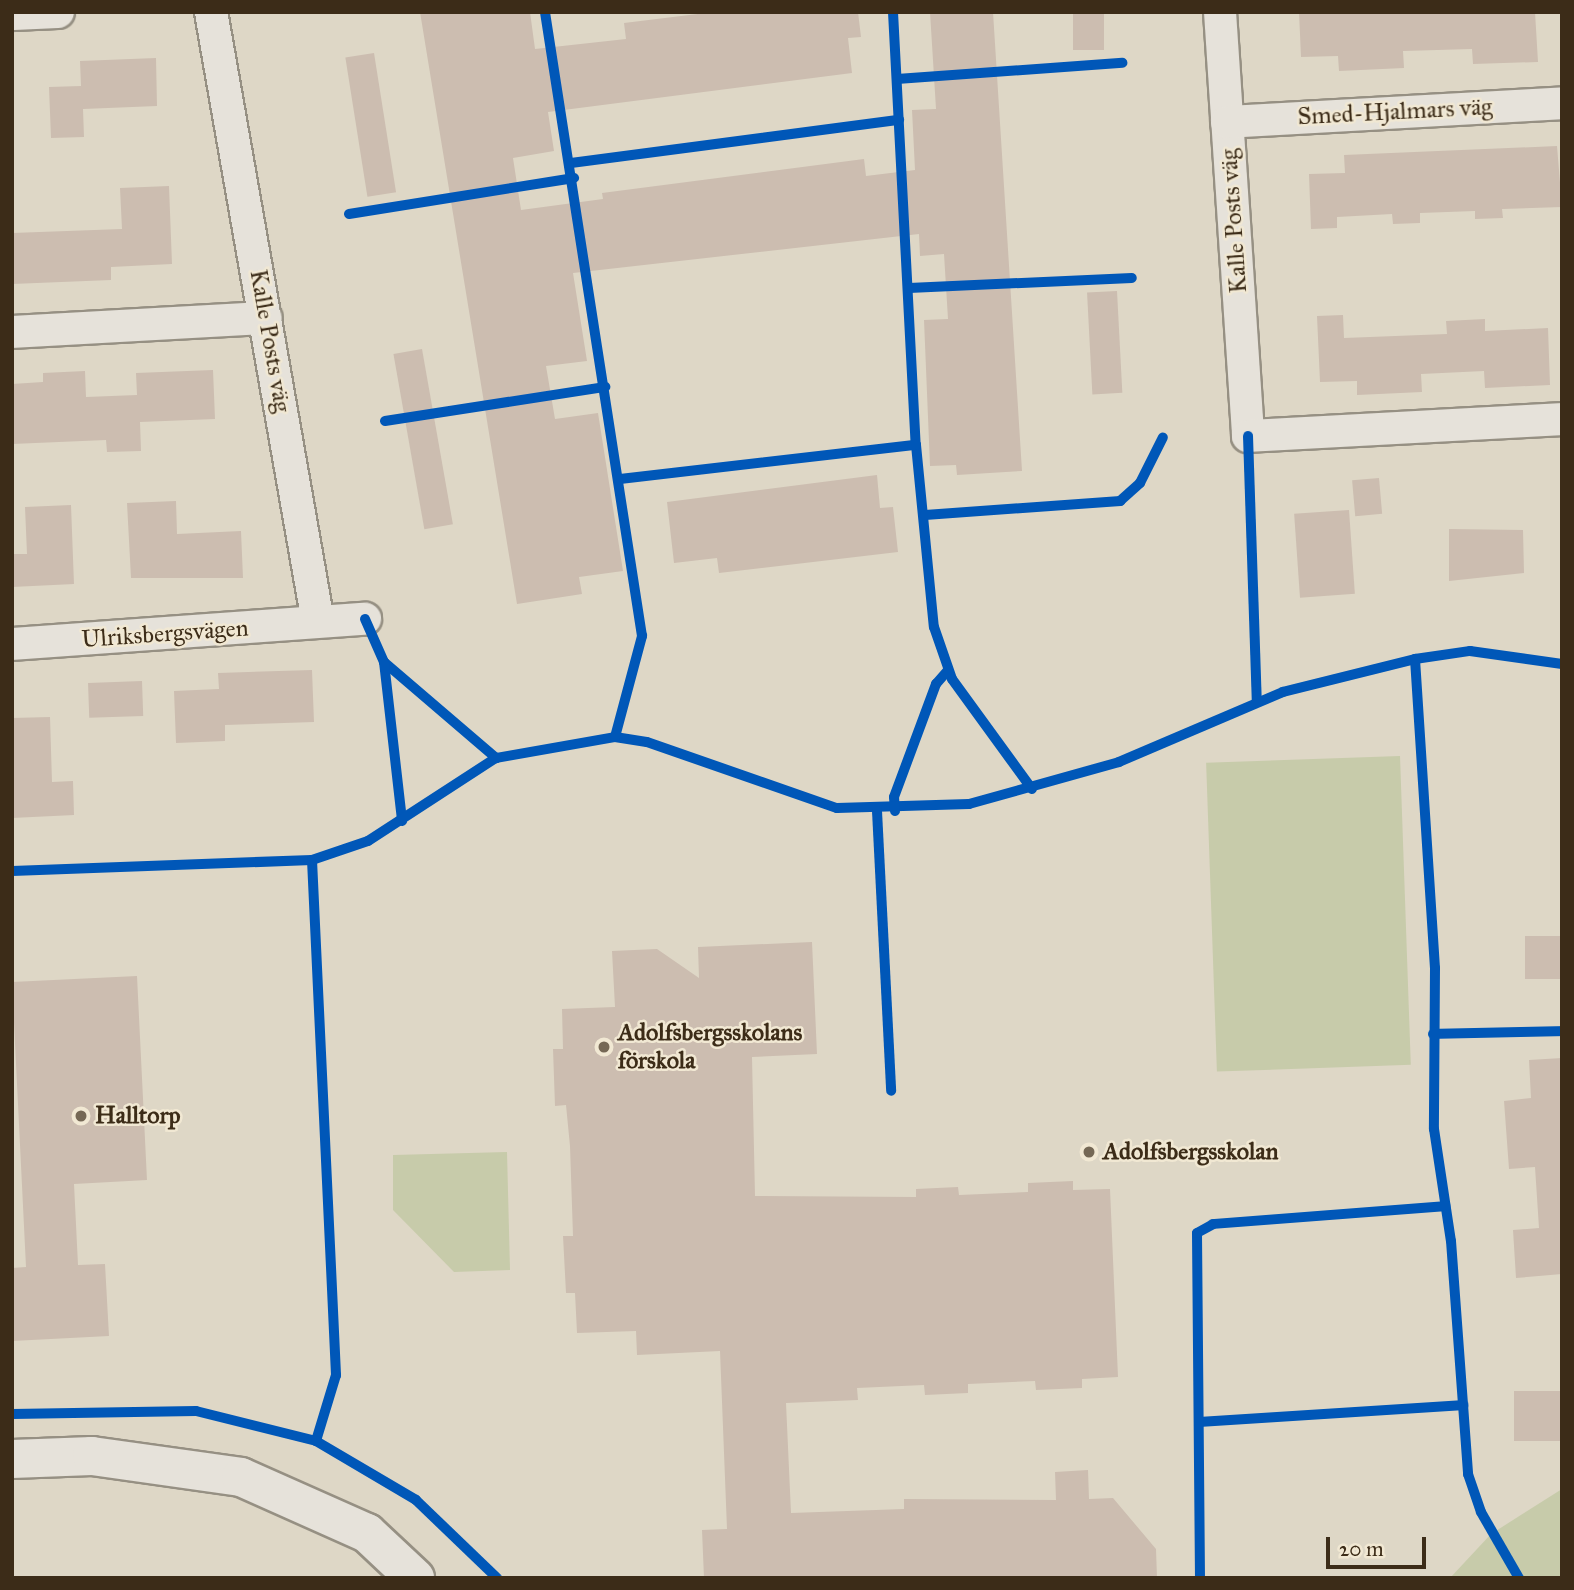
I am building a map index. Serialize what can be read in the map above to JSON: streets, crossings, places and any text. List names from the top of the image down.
{
  "streets": {
    "street": ["Smed-Hjalmars väg", "Kalle Posts väg", "Ulriksbergsvägen"]
  },
  "crossings": [
    ["Smed-Hjalmars väg", "Kalle Posts väg"],
    ["Kalle Posts väg", "Ulriksbergsvägen"]
  ],
  "places": ["Adolfsbergsskolans förskola", "Halltorp", "Adolfsbergsskolan"],
  "scale_bar": "20 m"
}
